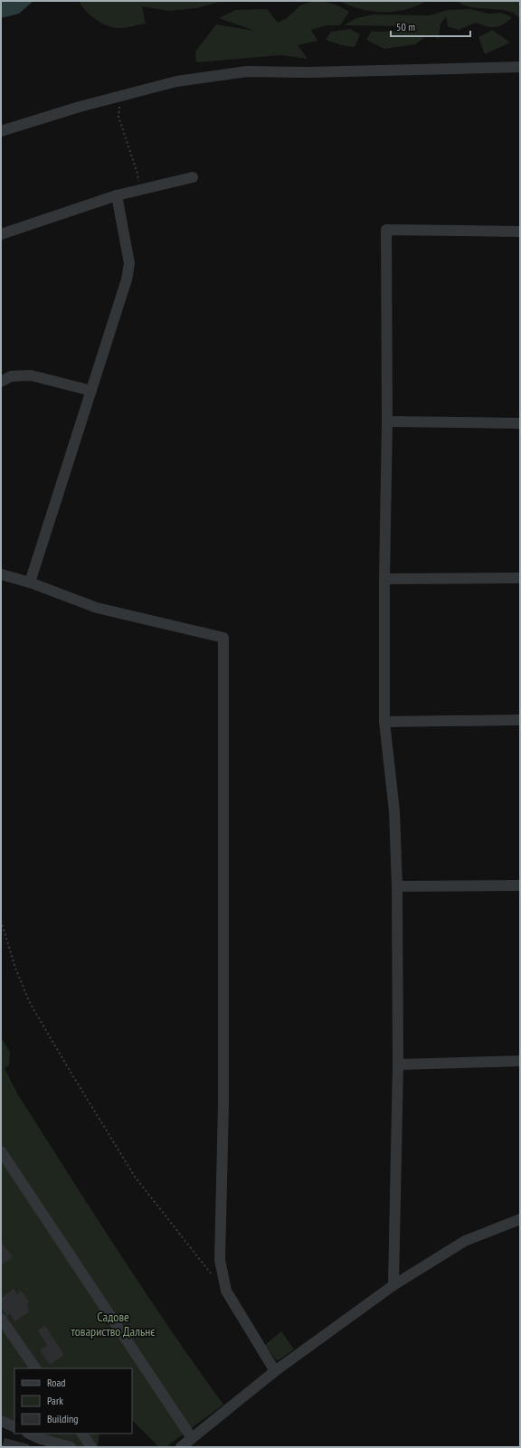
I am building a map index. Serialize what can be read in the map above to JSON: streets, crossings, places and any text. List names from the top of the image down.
{
  "parks": ["Садове товариство Дальнє"],
  "legend": ["Road", "Park", "Building"],
  "scale_bar": "50 m"
}
